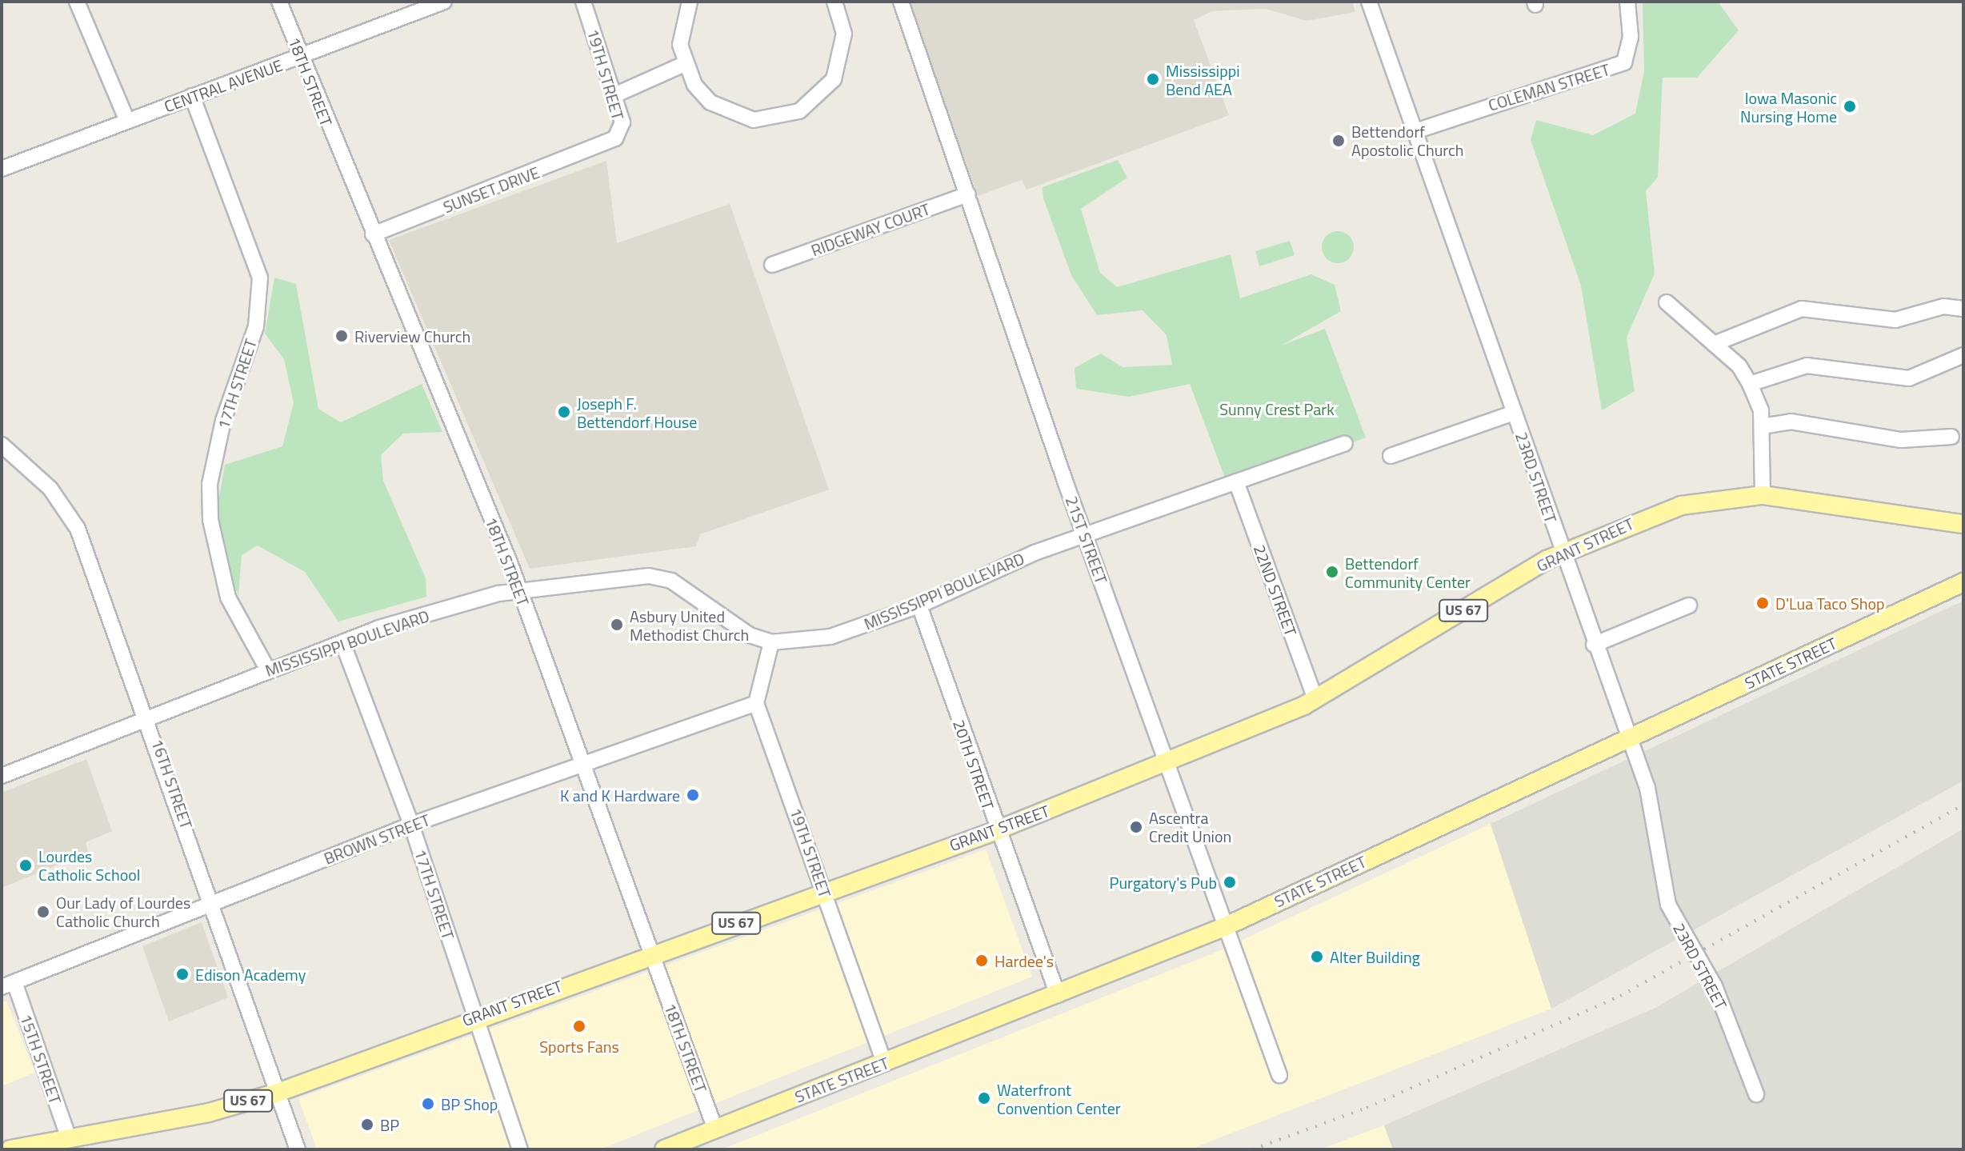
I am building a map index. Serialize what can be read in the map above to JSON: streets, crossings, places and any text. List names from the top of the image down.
{
  "streets": {
    "main road": ["GRANT STREET", "US 67", "STATE STREET"],
    "street": [
      "19TH STREET",
      "18TH STREET",
      "CENTRAL AVENUE",
      "COLEMAN STREET",
      "SUNSET DRIVE",
      "RIDGEWAY COURT",
      "17TH STREET",
      "23RD STREET",
      "21ST STREET",
      "22ND STREET",
      "MISSISSIPPI BOULEVARD",
      "20TH STREET",
      "16TH STREET",
      "BROWN STREET",
      "15TH STREET"
    ]
  },
  "crossings": [
    ["19TH STREET", "SUNSET DRIVE"],
    ["19TH STREET", "GRANT STREET"],
    ["19TH STREET", "STATE STREET"],
    ["19TH STREET", "BROWN STREET"],
    ["18TH STREET", "CENTRAL AVENUE"],
    ["18TH STREET", "SUNSET DRIVE"],
    ["18TH STREET", "GRANT STREET"],
    ["18TH STREET", "MISSISSIPPI BOULEVARD"],
    ["18TH STREET", "STATE STREET"],
    ["18TH STREET", "BROWN STREET"],
    ["CENTRAL AVENUE", "17TH STREET"],
    ["COLEMAN STREET", "23RD STREET"],
    ["RIDGEWAY COURT", "21ST STREET"],
    ["17TH STREET", "GRANT STREET"],
    ["17TH STREET", "MISSISSIPPI BOULEVARD"],
    ["17TH STREET", "BROWN STREET"],
    ["23RD STREET", "GRANT STREET"],
    ["23RD STREET", "STATE STREET"],
    ["21ST STREET", "GRANT STREET"],
    ["21ST STREET", "MISSISSIPPI BOULEVARD"],
    ["21ST STREET", "STATE STREET"],
    ["GRANT STREET", "22ND STREET"],
    ["GRANT STREET", "20TH STREET"],
    ["GRANT STREET", "16TH STREET"],
    ["GRANT STREET", "15TH STREET"],
    ["22ND STREET", "MISSISSIPPI BOULEVARD"],
    ["MISSISSIPPI BOULEVARD", "20TH STREET"],
    ["MISSISSIPPI BOULEVARD", "16TH STREET"],
    ["STATE STREET", "20TH STREET"],
    ["16TH STREET", "BROWN STREET"],
    ["BROWN STREET", "15TH STREET"]
  ],
  "parks": ["Sunny Crest Park"],
  "places": [
    "Mississippi Bend AEA",
    "Iowa Masonic Nursing Home",
    "Bettendorf Apostolic Church",
    "Riverview Church",
    "Joseph F. Bettendorf House",
    "Bettendorf Community Center",
    "D'Lua Taco Shop",
    "Asbury United Methodist Church",
    "K and K Hardware",
    "Ascentra Credit Union",
    "Lourdes Catholic School",
    "Purgatory's Pub",
    "Our Lady of Lourdes Catholic Church",
    "Alter Building",
    "Hardee's",
    "Edison Academy",
    "Sports Fans",
    "Waterfront Convention Center",
    "BP Shop",
    "BP"
  ]
}
